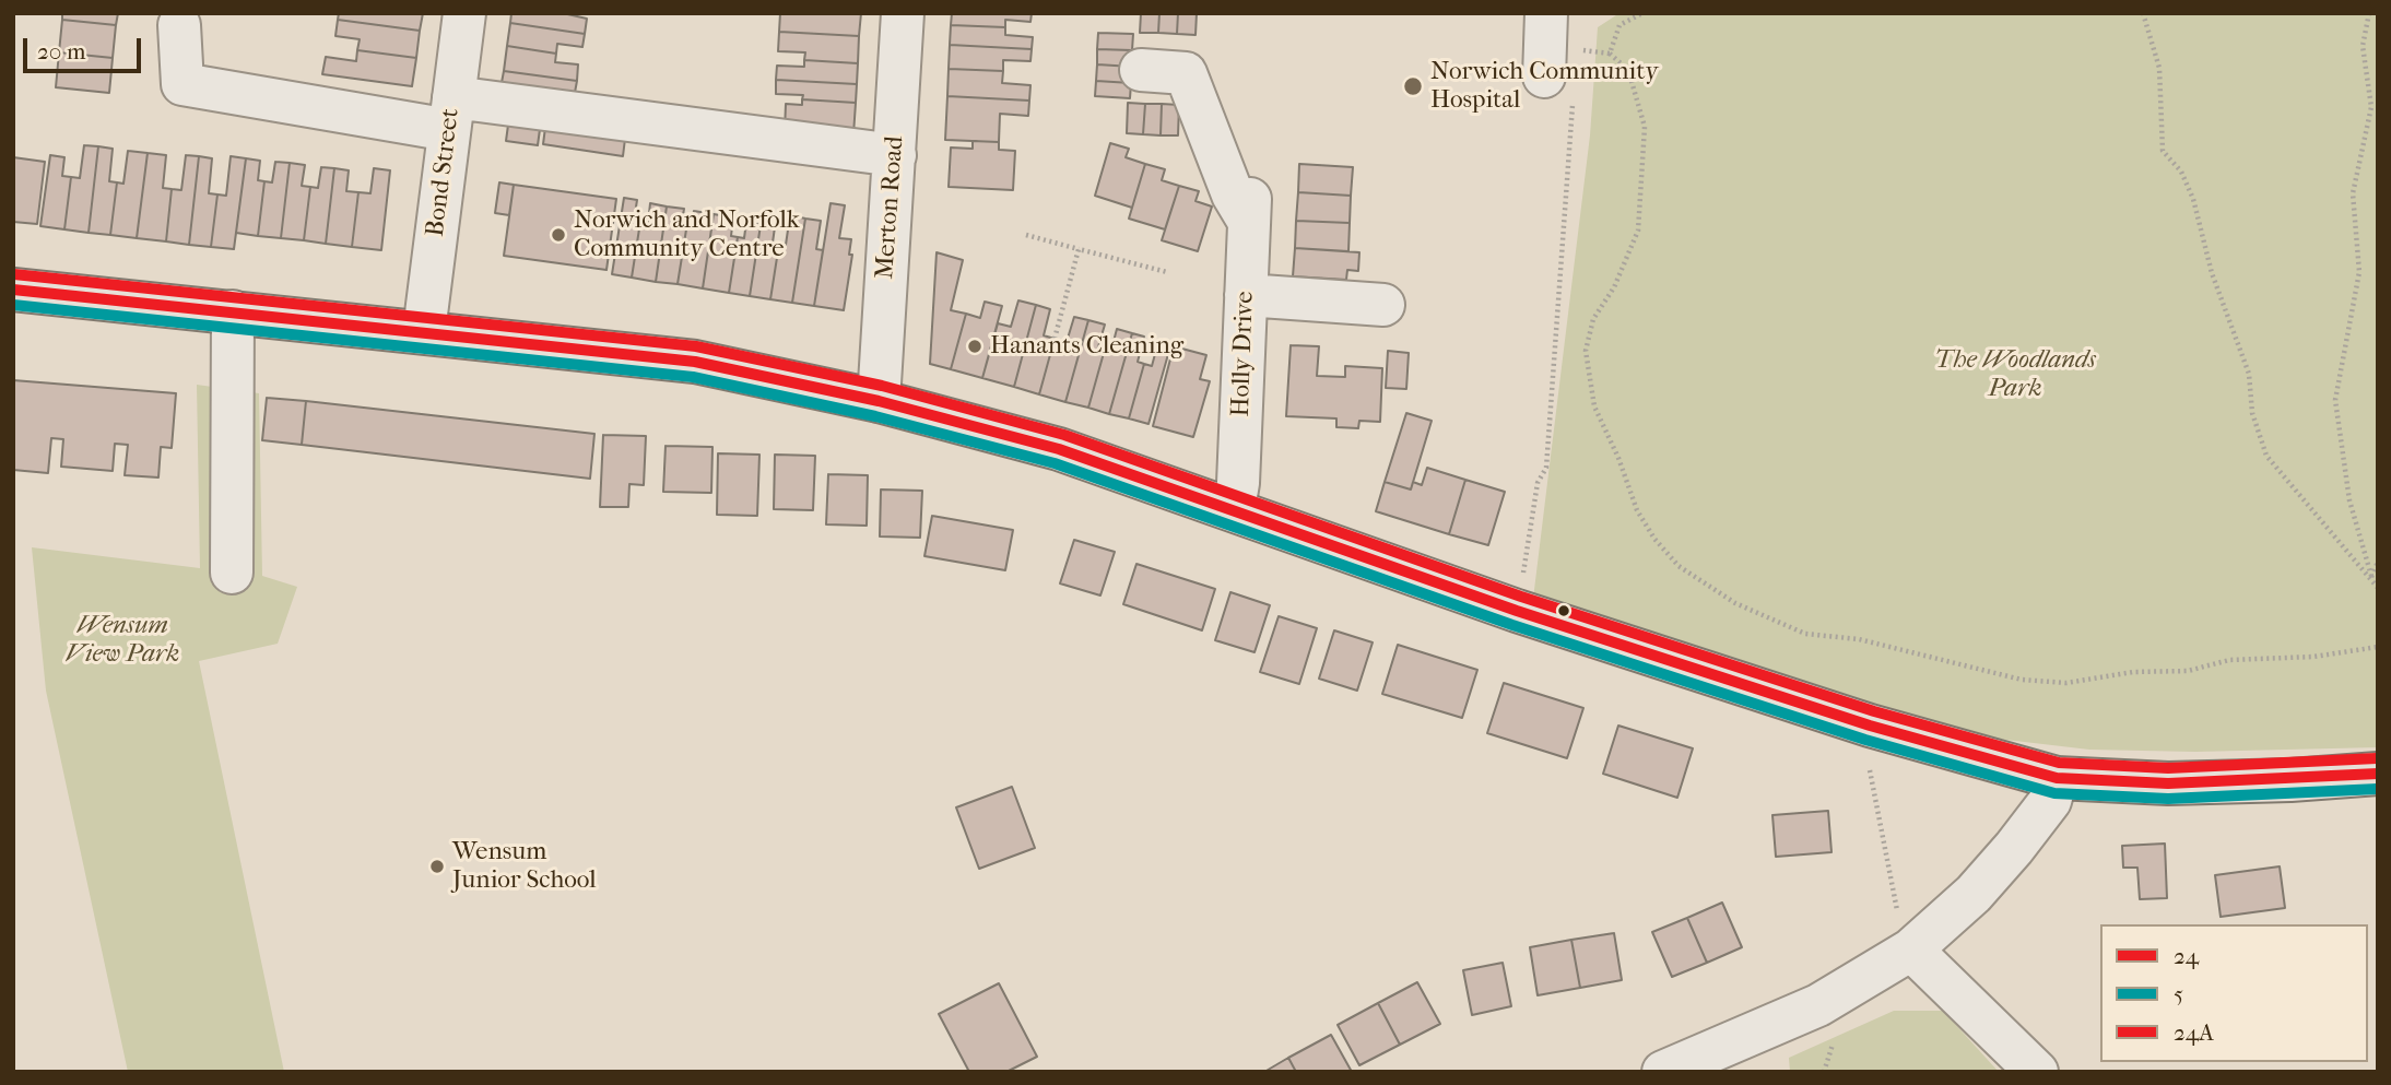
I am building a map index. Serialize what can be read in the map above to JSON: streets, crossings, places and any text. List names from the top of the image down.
{
  "streets": {
    "street": ["Bond Street", "Merton Road", "Holly Drive"]
  },
  "parks": ["The Woodlands Park", "Wensum View Park"],
  "places": [
    "Norwich Community Hospital",
    "Norwich and Norfolk Community Centre",
    "Hanants Cleaning",
    "Wensum Junior School"
  ],
  "lines": ["transit line 24A", "transit line 24", "transit line 5"],
  "legend": ["24", "5", "24A"],
  "scale_bar": "20 m"
}
